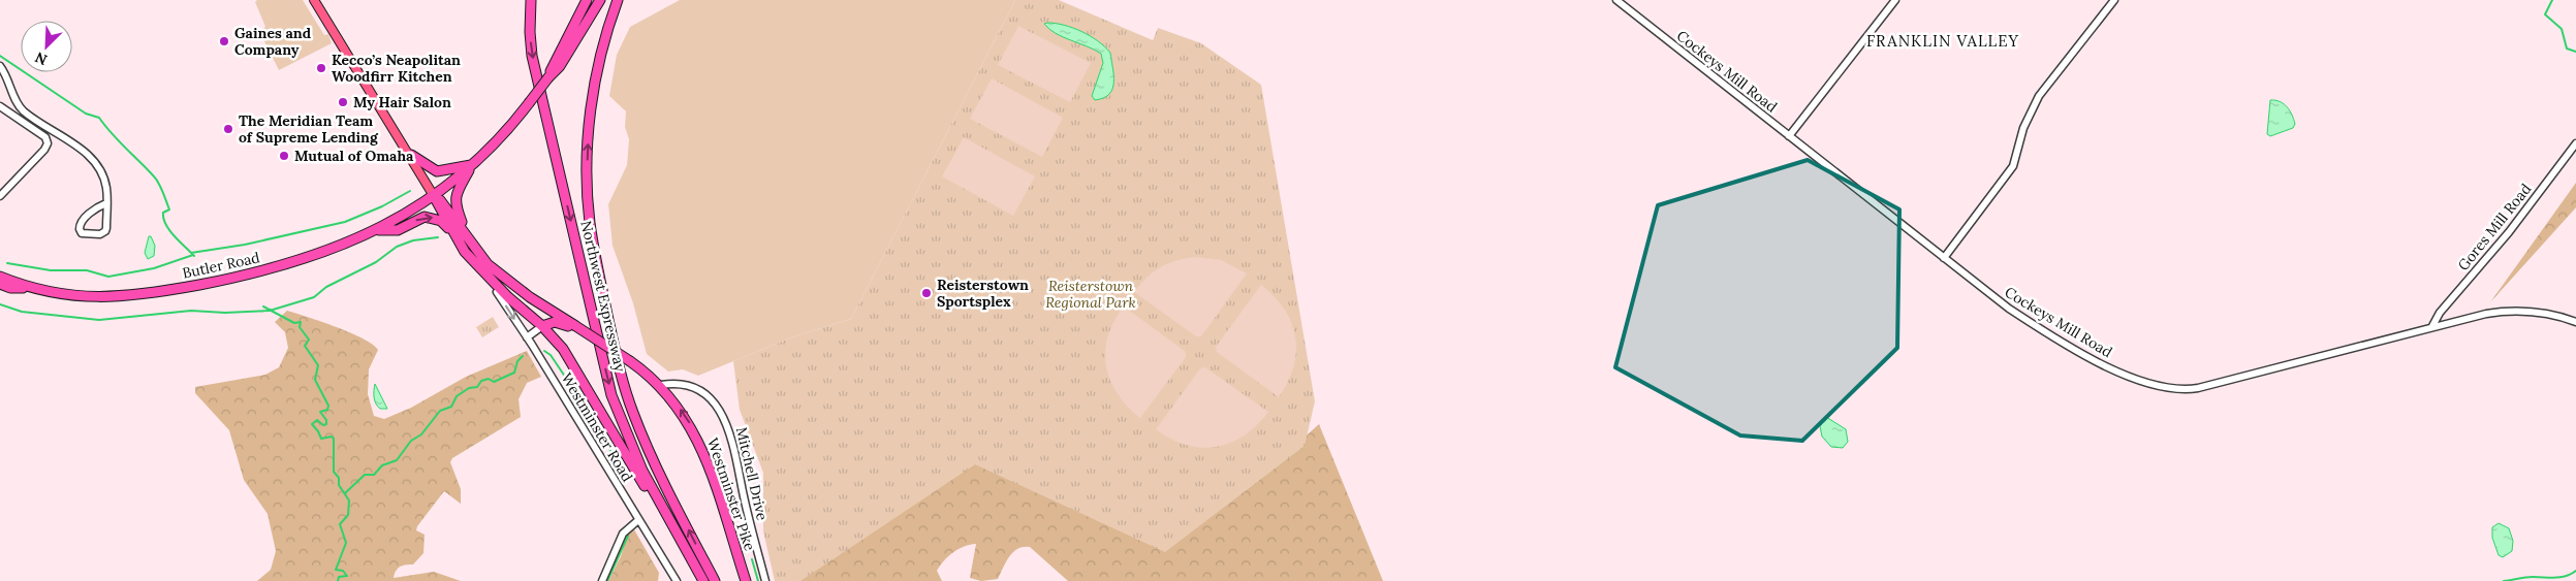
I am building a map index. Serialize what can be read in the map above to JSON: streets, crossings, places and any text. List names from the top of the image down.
{
  "streets": {
    "highway": ["Butler Road", "Northwest Expressway", "Westminster Pike"],
    "street": [
      "Cockeys Mill Road",
      "Gores Mill Road",
      "Westminster Road",
      "Mitchell Drive"
    ]
  },
  "crossings": [
    ["Cockeys Mill Road", "Gores Mill Road"],
    ["Butler Road", "Westminster Pike"],
    ["Northwest Expressway", "Westminster Pike"],
    ["Westminster Road", "Westminster Pike"],
    ["Mitchell Drive", "Westminster Pike"]
  ],
  "districts": ["FRANKLIN VALLEY"],
  "parks": ["Reisterstown Regional Park"],
  "places": [
    "Gaines and Company",
    "Kecco’s Neapolitan Woodfirr Kitchen",
    "My Hair Salon",
    "The Meridian Team of Supreme Lending",
    "Mutual of Omaha",
    "Reisterstown Sportsplex"
  ],
  "north": "bottom left"
}
